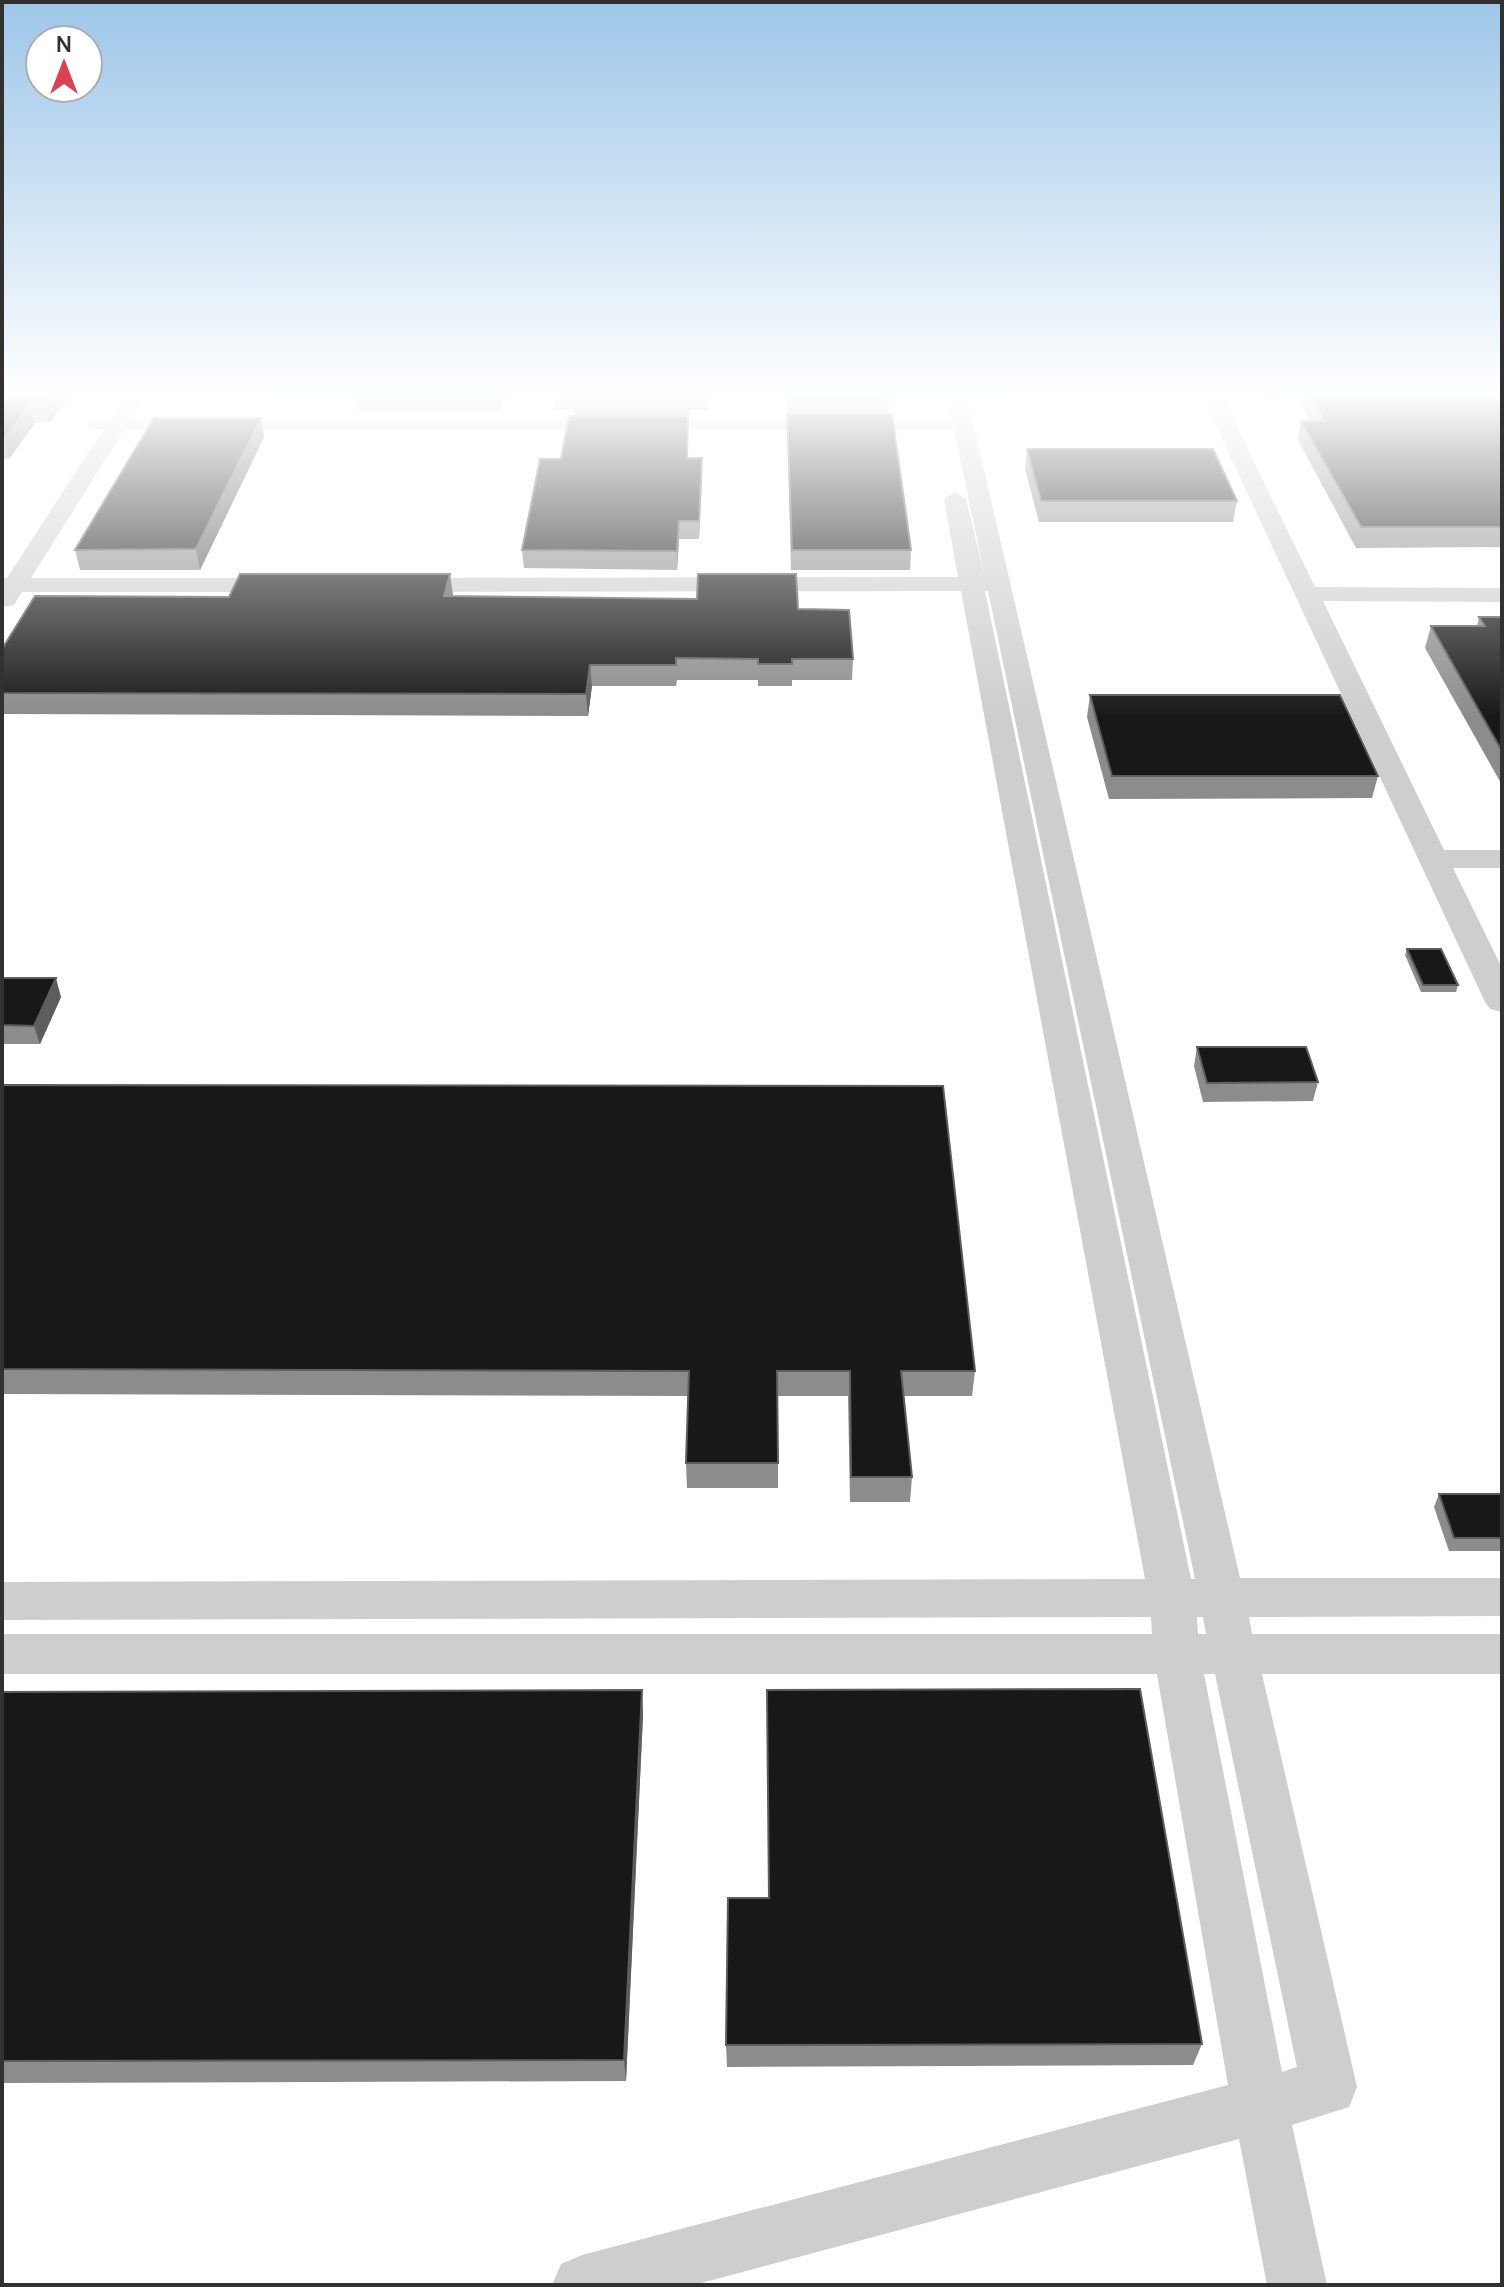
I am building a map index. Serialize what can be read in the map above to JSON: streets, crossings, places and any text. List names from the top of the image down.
{
  "north": "top"
}
